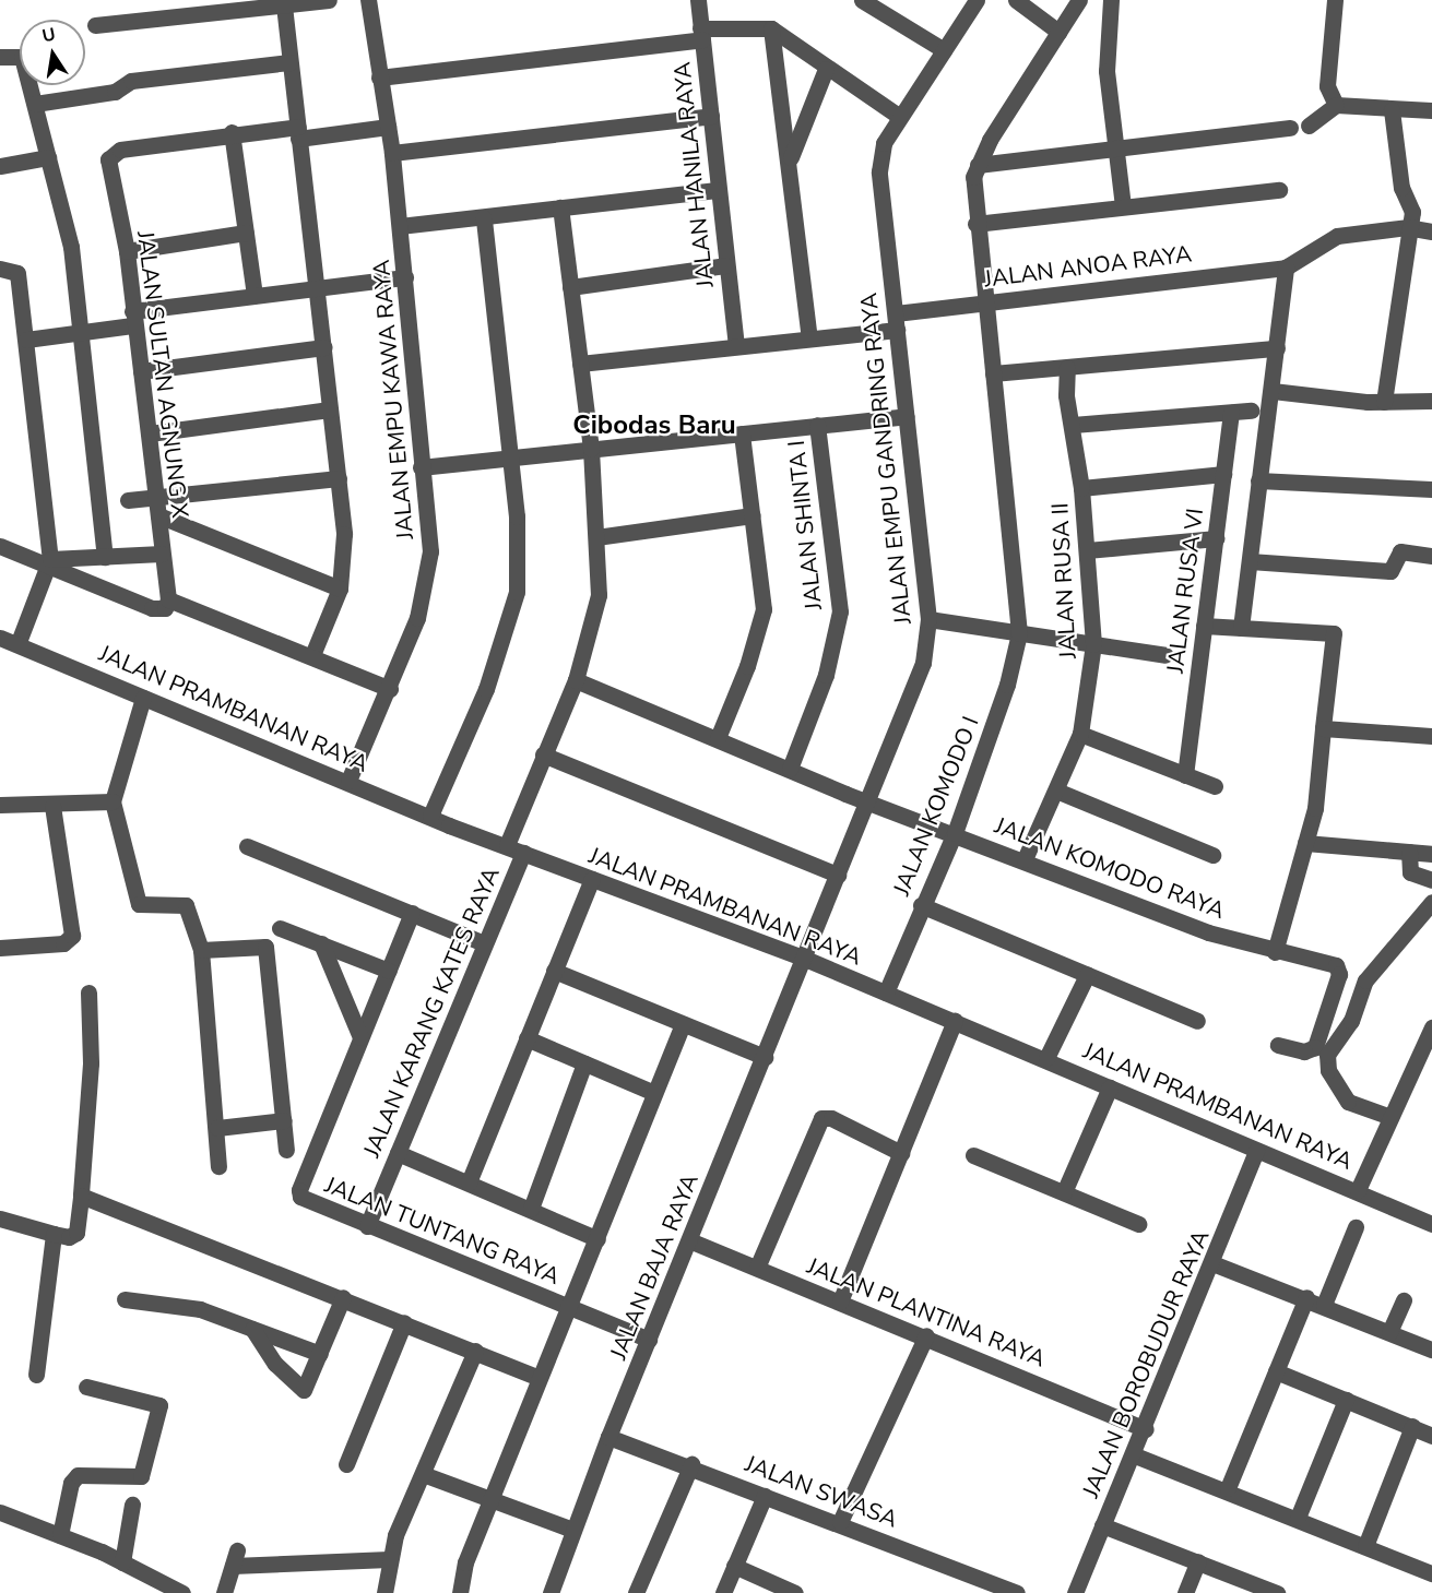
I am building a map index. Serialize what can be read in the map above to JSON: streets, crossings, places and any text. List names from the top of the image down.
{
  "streets": {
    "street": [
      "JALAN HANILA RAYA",
      "JALAN ANOA RAYA",
      "JALAN SULTAN AGNUNG X",
      "JALAN EMPU KAWA RAYA",
      "JALAN EMPU GANDRING RAYA",
      "JALAN SHINTA I",
      "JALAN RUSA II",
      "JALAN RUSA VI",
      "JALAN PRAMBANAN RAYA",
      "JALAN KOMODO I",
      "JALAN KOMODO RAYA",
      "JALAN KARANG KATES RAYA",
      "JALAN TUNTANG RAYA",
      "JALAN BAJA RAYA",
      "JALAN PLANTINA RAYA",
      "JALAN BOROBUDUR RAYA",
      "JALAN SWASA"
    ]
  },
  "crossings": [
    ["JALAN HANILA RAYA", "JALAN ANOA RAYA"],
    ["JALAN ANOA RAYA", "JALAN EMPU GANDRING RAYA"],
    ["JALAN ANOA RAYA", "JALAN KOMODO I"],
    ["JALAN EMPU KAWA RAYA", "JALAN PRAMBANAN RAYA"],
    ["JALAN EMPU GANDRING RAYA", "JALAN PRAMBANAN RAYA"],
    ["JALAN EMPU GANDRING RAYA", "JALAN KOMODO RAYA"],
    ["JALAN EMPU GANDRING RAYA", "JALAN BAJA RAYA"],
    ["JALAN SHINTA I", "JALAN KOMODO RAYA"],
    ["JALAN RUSA II", "JALAN KOMODO RAYA"],
    ["JALAN PRAMBANAN RAYA", "JALAN KOMODO I"],
    ["JALAN PRAMBANAN RAYA", "JALAN KARANG KATES RAYA"],
    ["JALAN PRAMBANAN RAYA", "JALAN BAJA RAYA"],
    ["JALAN PRAMBANAN RAYA", "JALAN BOROBUDUR RAYA"],
    ["JALAN KOMODO I", "JALAN KOMODO RAYA"],
    ["JALAN KARANG KATES RAYA", "JALAN TUNTANG RAYA"],
    ["JALAN TUNTANG RAYA", "JALAN BAJA RAYA"],
    ["JALAN BAJA RAYA", "JALAN PLANTINA RAYA"],
    ["JALAN BAJA RAYA", "JALAN SWASA"],
    ["JALAN PLANTINA RAYA", "JALAN BOROBUDUR RAYA"]
  ],
  "districts": ["Cibodas Baru"],
  "north": "top"
}
